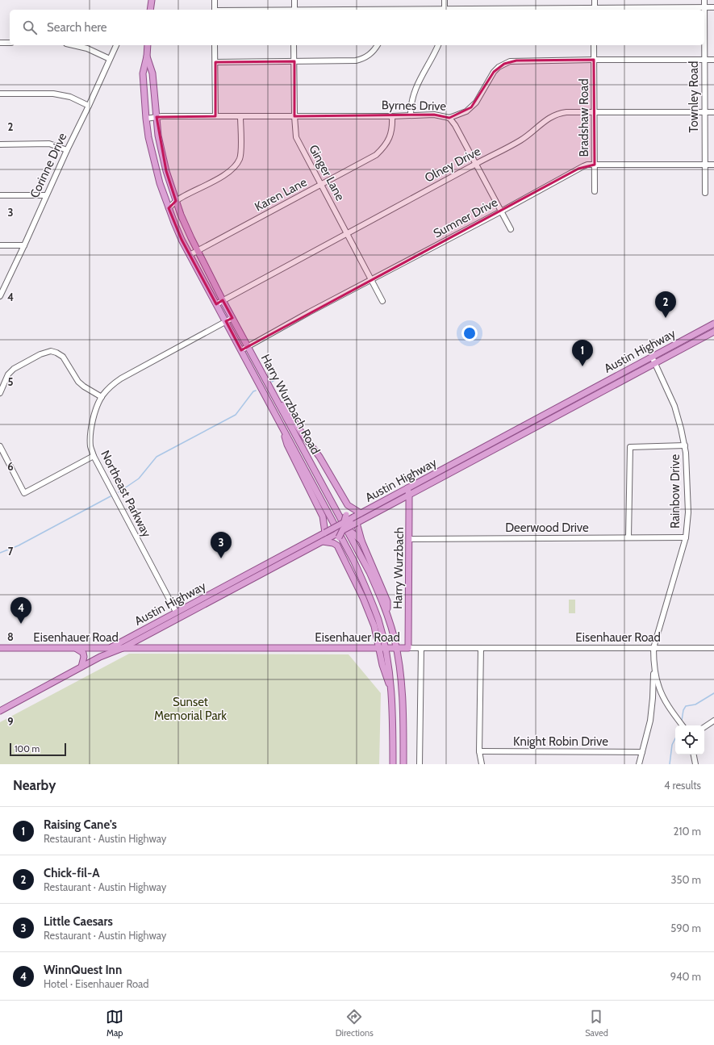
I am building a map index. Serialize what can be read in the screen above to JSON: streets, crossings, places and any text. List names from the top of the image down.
{
  "streets": {
    "main road": [
      "Austin Highway",
      "Harry Wurzbach Road",
      "Harry Wurzbach",
      "Eisenhauer Road"
    ],
    "street": [
      "Townley Road",
      "Byrnes Drive",
      "Bradshaw Road",
      "Olney Drive",
      "Corinne Drive",
      "Ginger Lane",
      "Karen Lane",
      "Sumner Drive",
      "Rainbow Drive",
      "Northeast Parkway",
      "Deerwood Drive",
      "Knight Robin Drive"
    ]
  },
  "crossings": [
    ["Townley Road", "Byrnes Drive"],
    ["Townley Road", "Olney Drive"],
    ["Townley Road", "Sumner Drive"],
    ["Byrnes Drive", "Bradshaw Road"],
    ["Byrnes Drive", "Ginger Lane"],
    ["Byrnes Drive", "Karen Lane"],
    ["Byrnes Drive", "Harry Wurzbach Road"],
    ["Bradshaw Road", "Olney Drive"],
    ["Bradshaw Road", "Sumner Drive"],
    ["Olney Drive", "Ginger Lane"],
    ["Olney Drive", "Harry Wurzbach Road"],
    ["Ginger Lane", "Karen Lane"],
    ["Ginger Lane", "Sumner Drive"],
    ["Karen Lane", "Harry Wurzbach Road"],
    ["Sumner Drive", "Harry Wurzbach Road"],
    ["Austin Highway", "Rainbow Drive"],
    ["Austin Highway", "Northeast Parkway"],
    ["Austin Highway", "Harry Wurzbach"],
    ["Austin Highway", "Eisenhauer Road"],
    ["Harry Wurzbach Road", "Northeast Parkway"],
    ["Harry Wurzbach Road", "Eisenhauer Road"],
    ["Rainbow Drive", "Deerwood Drive"],
    ["Rainbow Drive", "Eisenhauer Road"],
    ["Deerwood Drive", "Harry Wurzbach"],
    ["Harry Wurzbach", "Eisenhauer Road"]
  ],
  "parks": ["Sunset Memorial Park"],
  "scale_bar": "100 m",
  "page": {
    "search": "Search here",
    "pins": [
      "2",
      "1",
      "3",
      "4"
    ],
    "scale": "100 m",
    "heading": ["Nearby", "4 results"],
    "list": [
      {
        "mark": "1",
        "name": "Raising Cane's",
        "note": "Restaurant · Austin Highway",
        "value": "210 m"
      },
      {
        "mark": "2",
        "name": "Chick-fil-A",
        "note": "Restaurant · Austin Highway",
        "value": "350 m"
      },
      {
        "mark": "3",
        "name": "Little Caesars",
        "note": "Restaurant · Austin Highway",
        "value": "590 m"
      },
      {
        "mark": "4",
        "name": "WinnQuest Inn",
        "note": "Hotel · Eisenhauer Road",
        "value": "940 m"
      }
    ],
    "nav": ["Map", "Directions", "Saved"]
  },
  "grid": {
    "rows": [
      "2",
      "3",
      "4",
      "5",
      "6",
      "7",
      "8",
      "9"
    ]
  }
}
